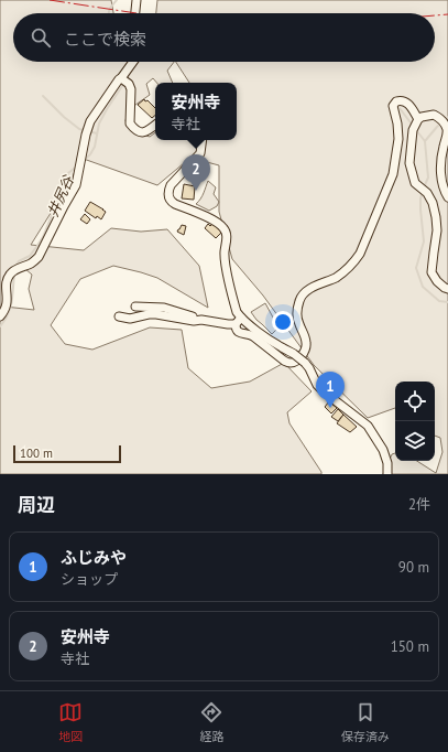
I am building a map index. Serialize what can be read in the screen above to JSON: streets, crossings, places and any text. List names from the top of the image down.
{
  "water": ["井尻谷"],
  "scale_bar": "100 m",
  "page": {
    "search": "ここで検索",
    "popup": ["安州寺", "寺社"],
    "pins": ["2", "1"],
    "scale": "100 m",
    "heading": ["周辺", "2件"],
    "list": [
      {
        "mark": "1",
        "name": "ふじみや",
        "note": "ショップ",
        "value": "90 m"
      },
      {
        "mark": "2",
        "name": "安州寺",
        "note": "寺社",
        "value": "150 m"
      }
    ],
    "nav": ["地図", "経路", "保存済み"]
  }
}
